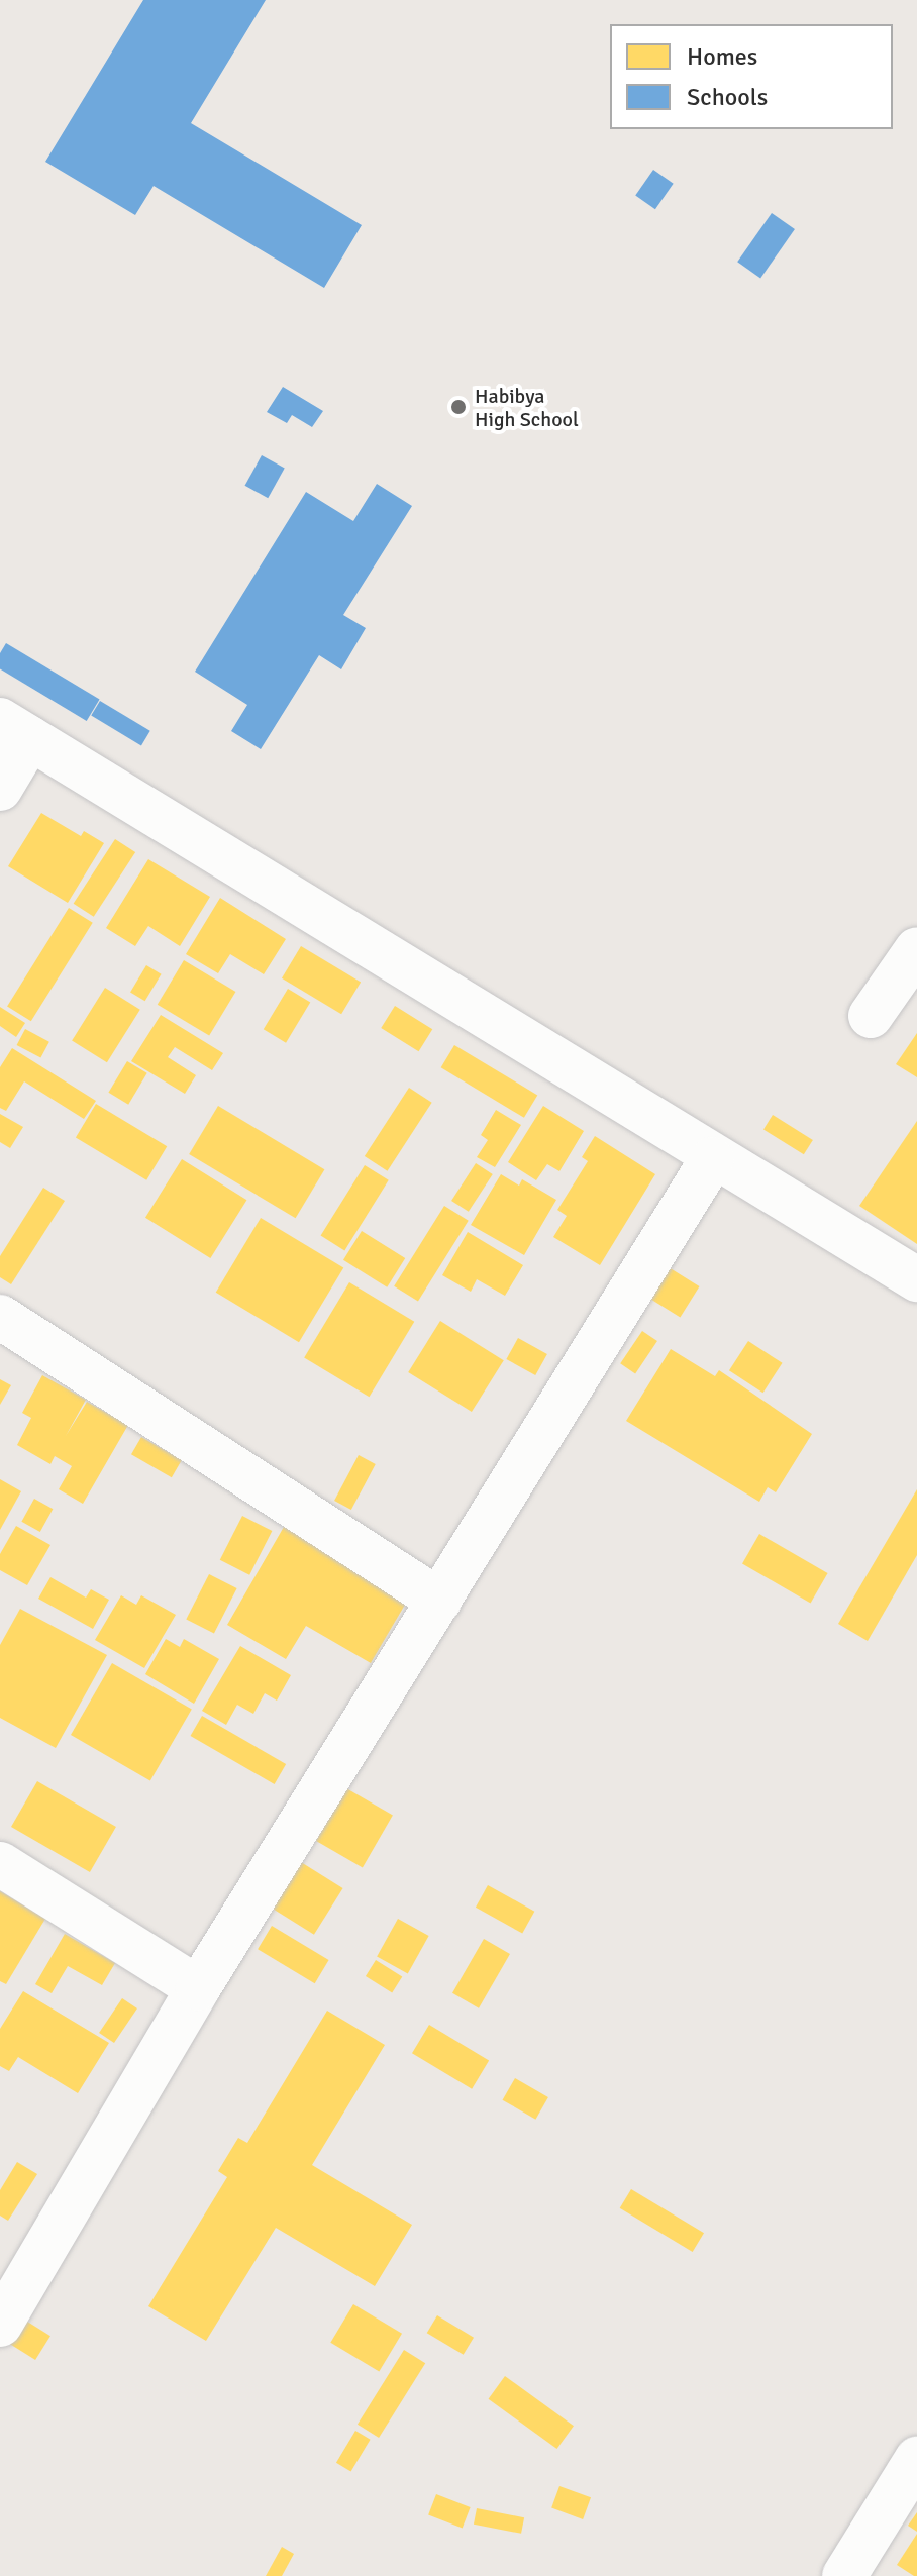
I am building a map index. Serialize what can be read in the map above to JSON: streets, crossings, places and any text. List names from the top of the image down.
{
  "places": ["Habibya High School"],
  "legend": ["Homes", "Schools"]
}
